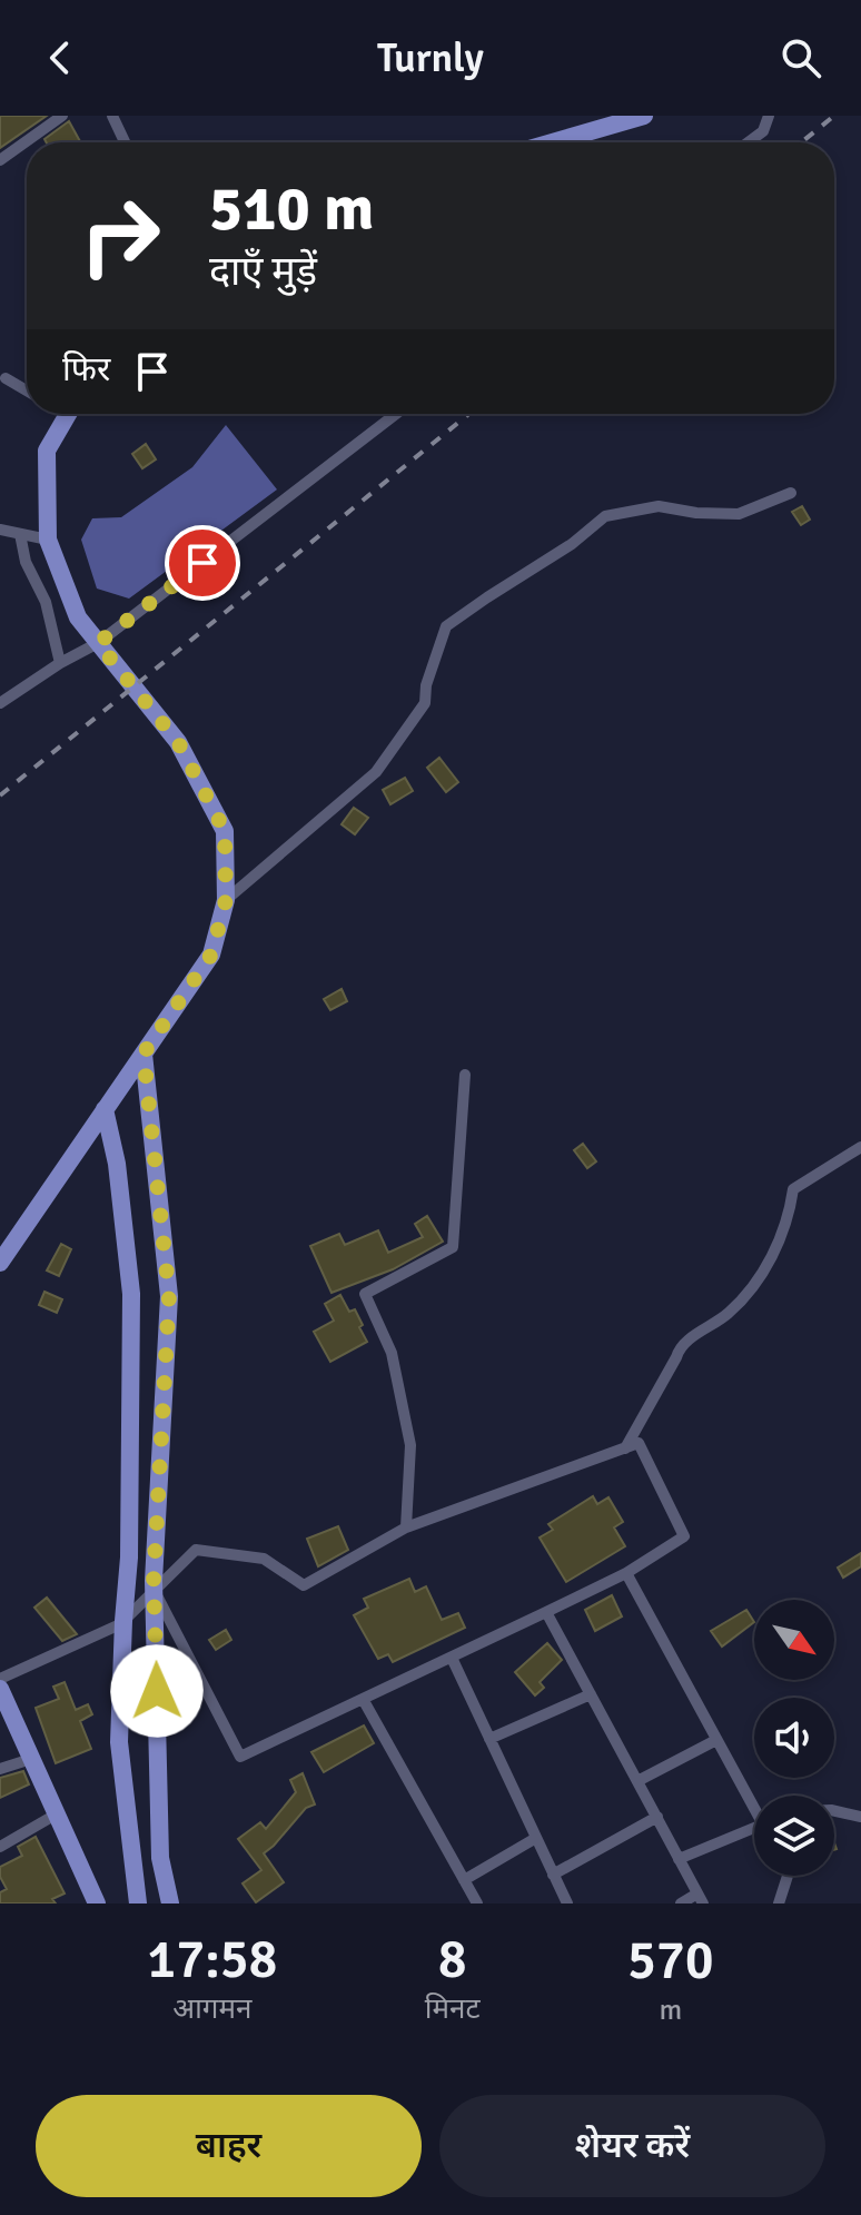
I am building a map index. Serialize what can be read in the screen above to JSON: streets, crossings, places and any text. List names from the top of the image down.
{
  "north": "bottom right",
  "page": {
    "header": "Turnly",
    "turn": ["510 m", "दाएँ मुड़ें"],
    "then": "फिर",
    "eta": [
      "17:58",
      "आगमन",
      "8",
      "मिनट",
      "570",
      "m"
    ],
    "buttons": ["बाहर", "शेयर करें"]
  }
}
